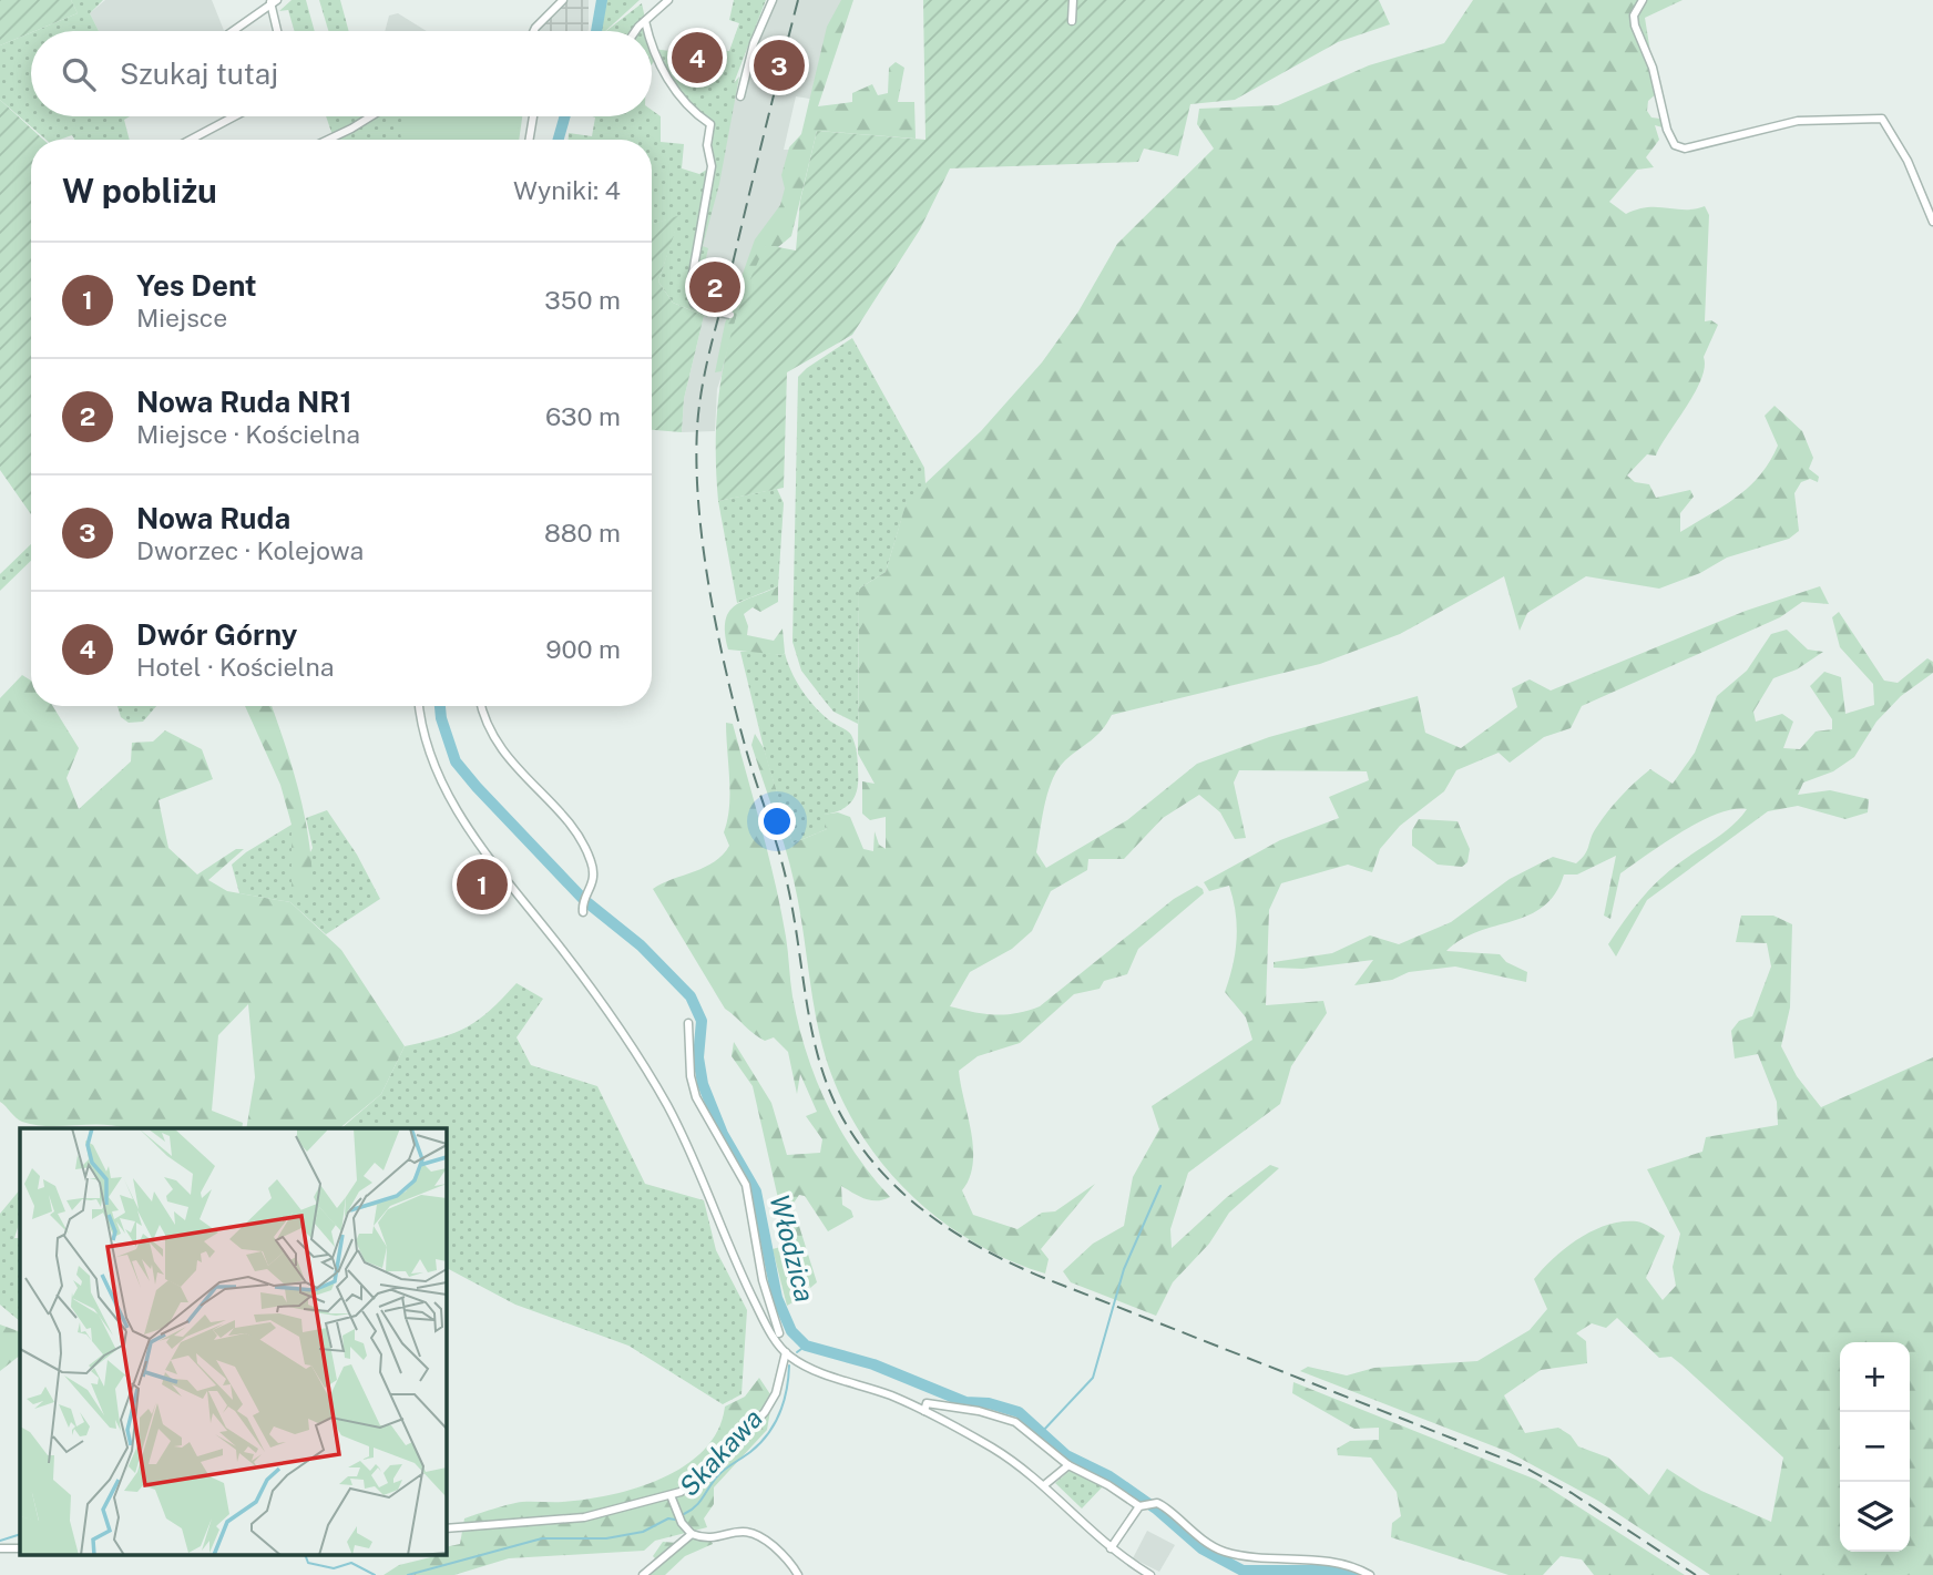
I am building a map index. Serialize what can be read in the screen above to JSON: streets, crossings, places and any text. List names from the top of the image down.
{
  "water": ["Włodzica", "Skakawa"],
  "page": {
    "pins": [
      "4",
      "3",
      "2",
      "1"
    ],
    "search": "Szukaj tutaj",
    "heading": ["W pobliżu", "Wyniki: 4"],
    "list": [
      {
        "mark": "1",
        "name": "Yes Dent",
        "note": "Miejsce",
        "value": "350 m"
      },
      {
        "mark": "2",
        "name": "Nowa Ruda NR1",
        "note": "Miejsce · Kościelna",
        "value": "630 m"
      },
      {
        "mark": "3",
        "name": "Nowa Ruda",
        "note": "Dworzec · Kolejowa",
        "value": "880 m"
      },
      {
        "mark": "4",
        "name": "Dwór Górny",
        "note": "Hotel · Kościelna",
        "value": "900 m"
      }
    ],
    "map_buttons": ["+", "−"]
  }
}
